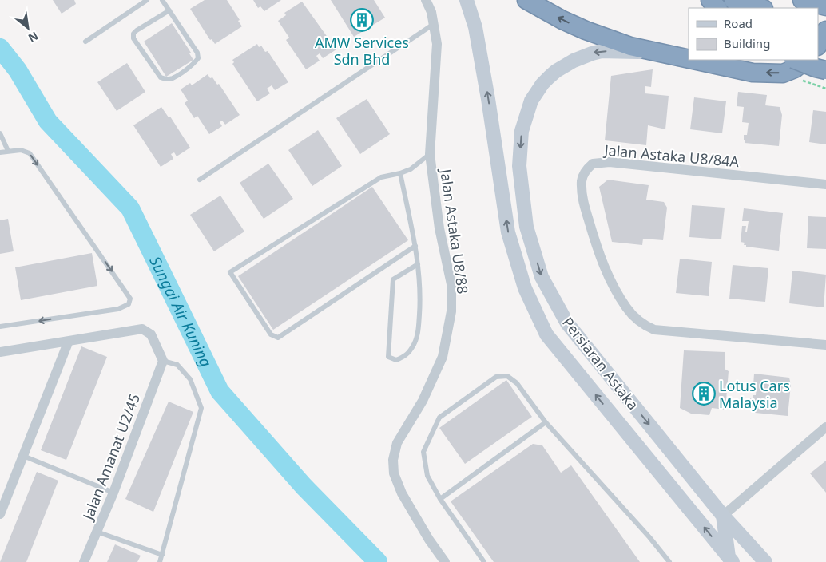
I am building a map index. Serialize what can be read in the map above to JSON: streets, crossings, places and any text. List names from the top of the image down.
{
  "streets": {
    "main road": ["Persiaran Astaka"],
    "street": ["Jalan Astaka U8/84A", "Jalan Astaka U8/88", "Jalan Amanat U2/45"]
  },
  "water": ["Sungai Air Kuning"],
  "places": {
    "building": ["AMW Services Sdn Bhd", "Lotus Cars Malaysia"]
  },
  "legend": ["Road", "Building"],
  "north": "bottom right"
}
